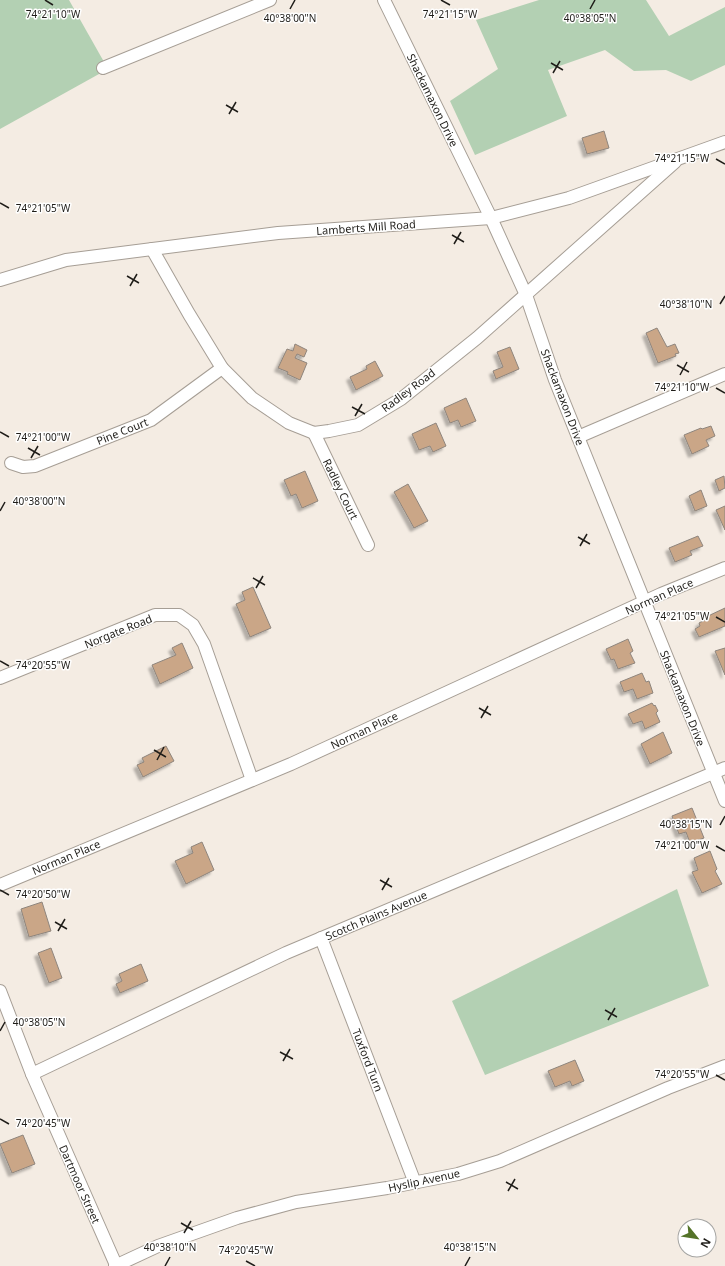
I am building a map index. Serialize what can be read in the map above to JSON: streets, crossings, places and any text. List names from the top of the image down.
{
  "streets": {
    "street": [
      "Shackamaxon Drive",
      "Lamberts Mill Road",
      "Radley Road",
      "Pine Court",
      "Radley Court",
      "Norman Place",
      "Norgate Road",
      "Scotch Plains Avenue",
      "Tuxford Turn",
      "Hyslip Avenue",
      "Dartmoor Street"
    ]
  },
  "crossings": [
    ["Shackamaxon Drive", "Lamberts Mill Road"],
    ["Shackamaxon Drive", "Radley Road"],
    ["Shackamaxon Drive", "Norman Place"],
    ["Shackamaxon Drive", "Scotch Plains Avenue"],
    ["Lamberts Mill Road", "Radley Road"],
    ["Radley Road", "Radley Court"],
    ["Norman Place", "Norgate Road"],
    ["Scotch Plains Avenue", "Tuxford Turn"],
    ["Scotch Plains Avenue", "Dartmoor Street"],
    ["Tuxford Turn", "Hyslip Avenue"],
    ["Hyslip Avenue", "Dartmoor Street"]
  ],
  "north": "bottom right",
  "coordinates": [
    "74°21'15\"W",
    "74°21'10\"W",
    "40°38'00\"N",
    "40°38'05\"N",
    "74°21'05\"W",
    "40°38'10\"N",
    "74°21'00\"W",
    "74°20'55\"W",
    "40°38'15\"N",
    "74°20'50\"W",
    "74°20'45\"W"
  ]
}
